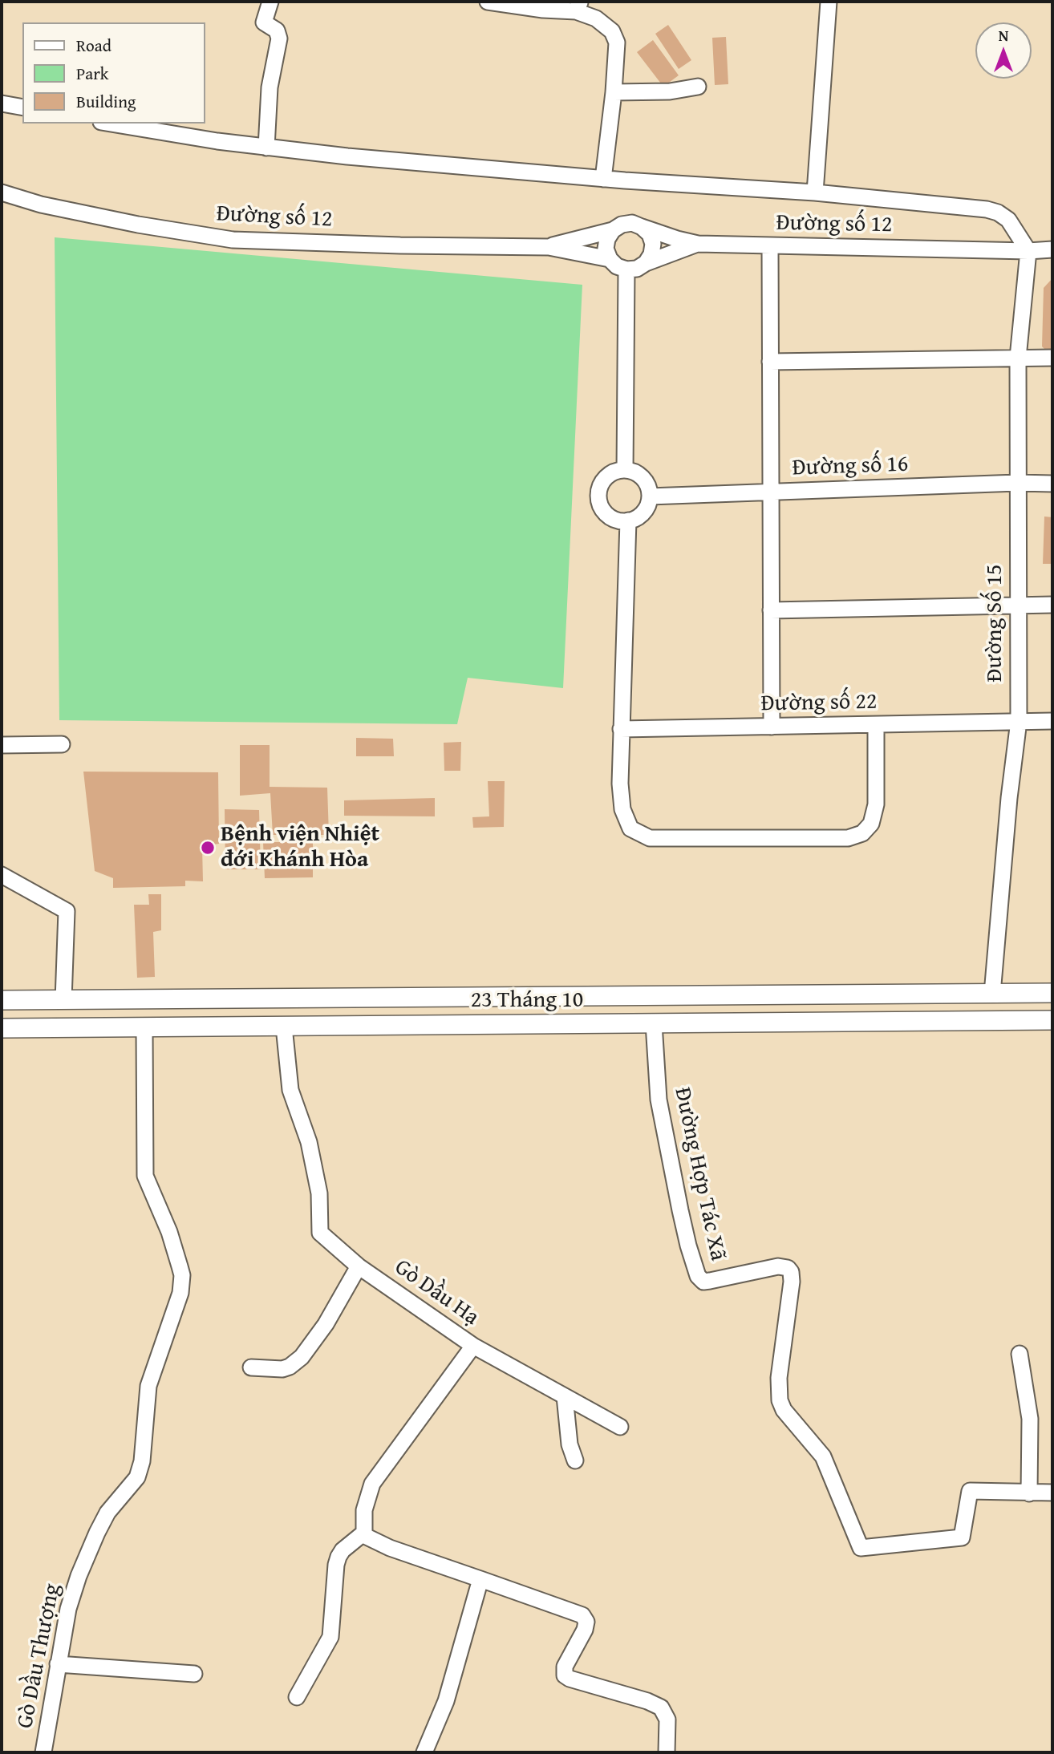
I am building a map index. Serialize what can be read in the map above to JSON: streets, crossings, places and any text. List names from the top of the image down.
{
  "streets": {
    "main road": ["23 Tháng 10"],
    "street": [
      "Đường số 12",
      "Đường số 16",
      "Đường Số 15",
      "Đường số 22",
      "Đường Hợp Tác Xã",
      "Gò Dầu Hạ",
      "Gò Dầu Thượng"
    ]
  },
  "crossings": [
    ["Đường số 12", "Đường Số 15"],
    ["Đường số 16", "Đường Số 15"],
    ["Đường Số 15", "Đường số 22"],
    ["Đường Số 15", "23 Tháng 10"],
    ["23 Tháng 10", "Đường Hợp Tác Xã"],
    ["23 Tháng 10", "Gò Dầu Hạ"],
    ["23 Tháng 10", "Gò Dầu Thượng"]
  ],
  "places": ["Bệnh viện Nhiệt đới Khánh Hòa"],
  "legend": ["Road", "Park", "Building"],
  "north": "top"
}
